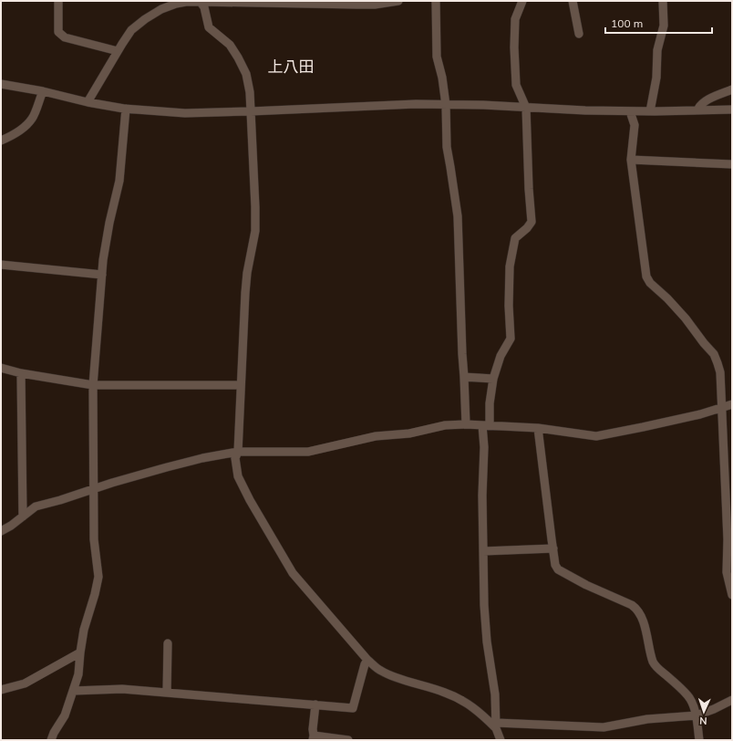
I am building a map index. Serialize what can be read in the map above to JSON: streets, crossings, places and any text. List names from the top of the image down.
{
  "districts": ["上八田"],
  "scale_bar": "100 m",
  "north": "bottom"
}
